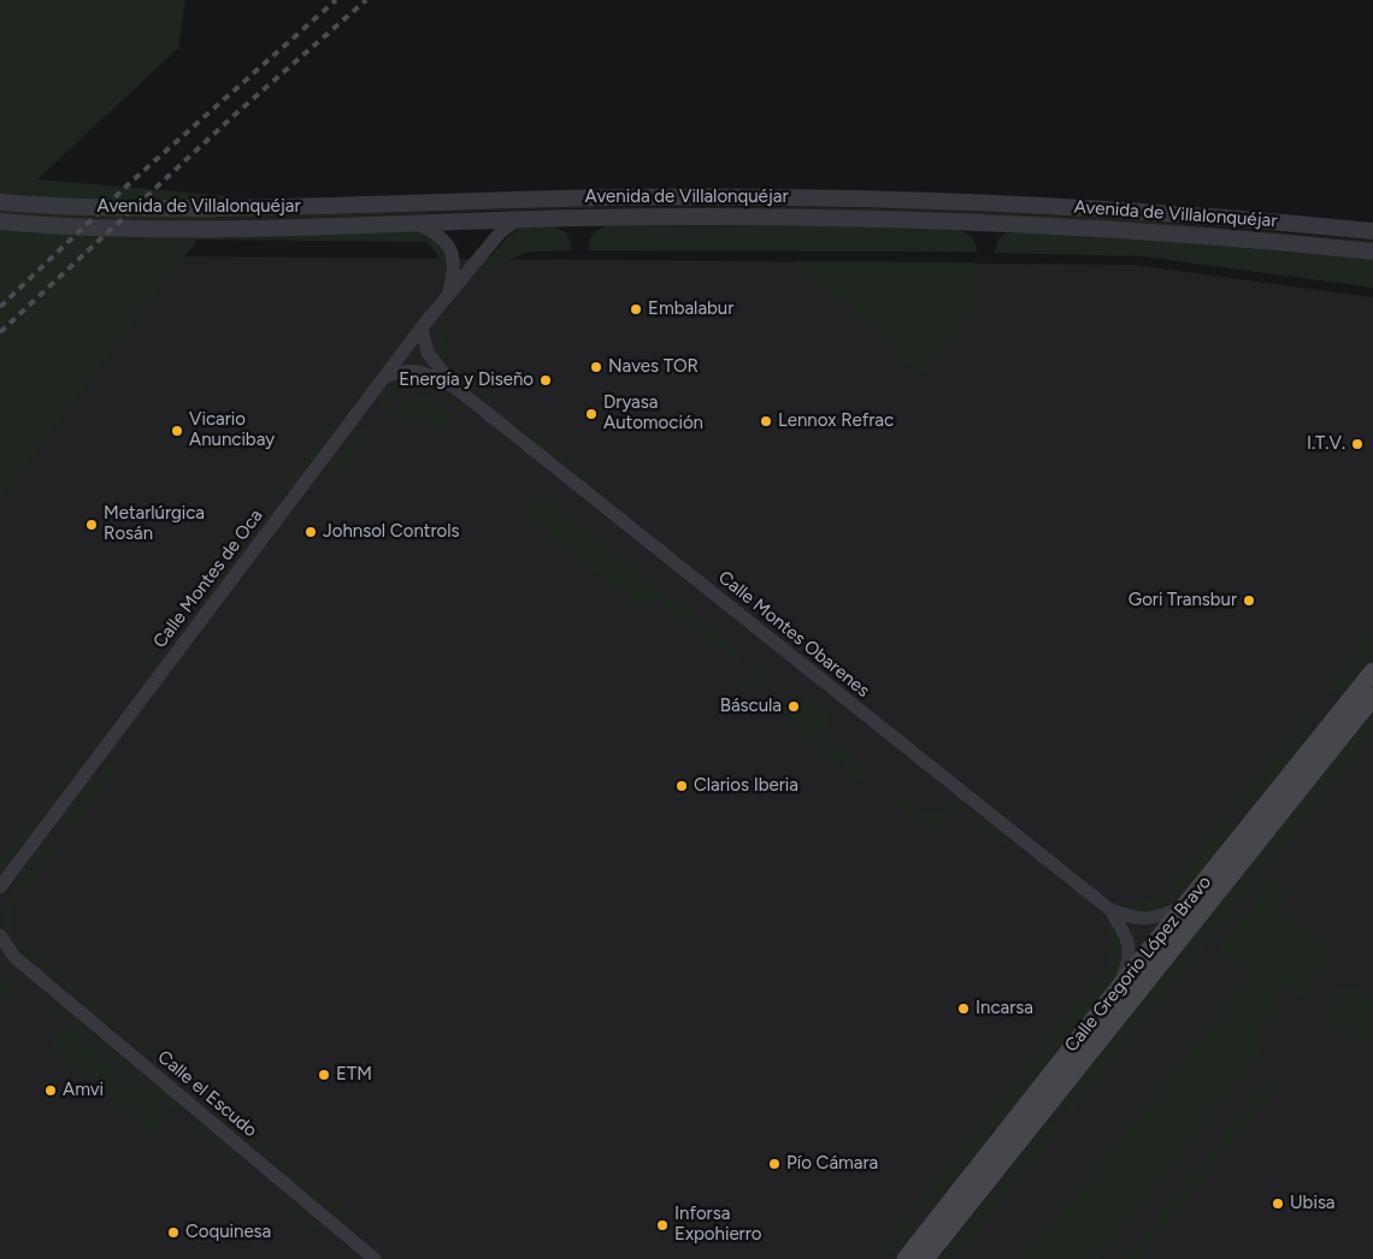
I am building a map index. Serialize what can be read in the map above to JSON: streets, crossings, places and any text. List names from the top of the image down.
{
  "streets": {
    "main road": ["Calle Gregorio López Bravo"],
    "street": [
      "Avenida de Villalonquéjar",
      "Calle Montes de Oca",
      "Calle Montes Obarenes",
      "Calle el Escudo"
    ]
  },
  "crossings": [
    ["Avenida de Villalonquéjar", "Calle Montes de Oca"],
    ["Calle Montes de Oca", "Calle Montes Obarenes"],
    ["Calle Montes Obarenes", "Calle Gregorio López Bravo"]
  ],
  "places": [
    "Embalabur",
    "Naves TOR",
    "Energía y Diseño",
    "Dryasa Automoción",
    "Lennox Refrac",
    "Vicario Anuncibay",
    "I.T.V.",
    "Metarlúrgica Rosán",
    "Johnsol Controls",
    "Gori Transbur",
    "Báscula",
    "Clarios Iberia",
    "Incarsa",
    "ETM",
    "Amvi",
    "Pío Cámara",
    "Ubisa",
    "Inforsa Expohierro",
    "Coquinesa"
  ]
}
